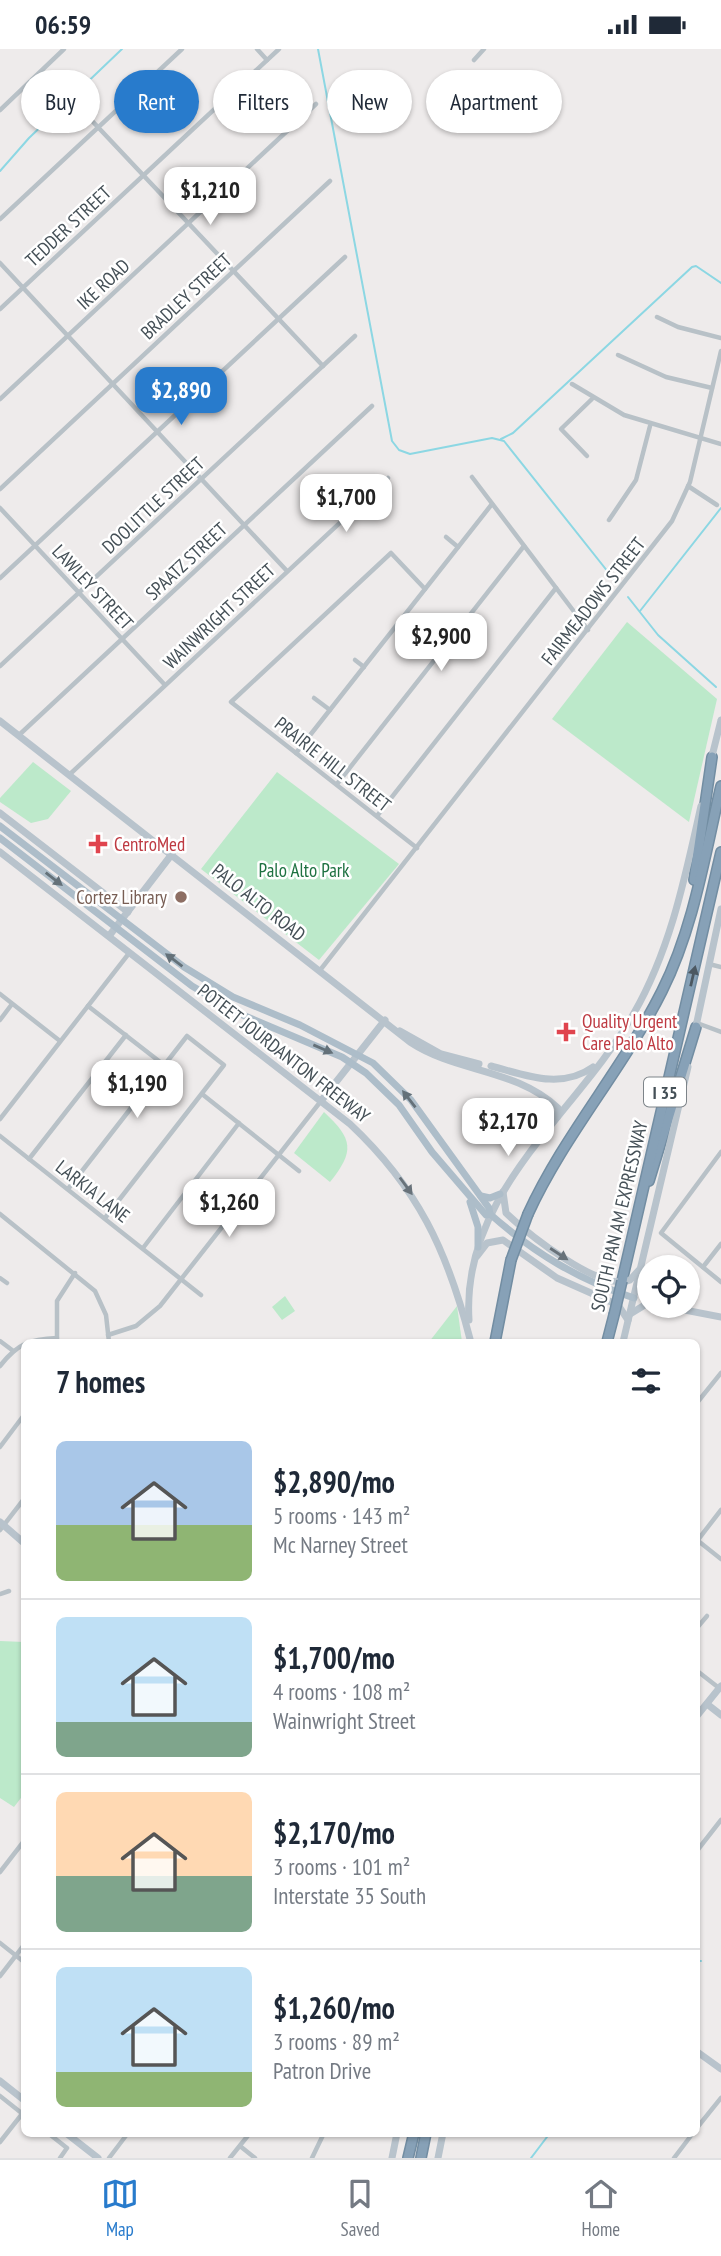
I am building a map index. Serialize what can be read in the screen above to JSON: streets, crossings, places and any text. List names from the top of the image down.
{
  "streets": {
    "highway": ["I 35", "SOUTH PAN AM EXPRESSWAY"],
    "main road": ["POTEET JOURDANTON FREEWAY"],
    "street": [
      "TEDDER STREET",
      "IKE ROAD",
      "BRADLEY STREET",
      "DOOLITTLE STREET",
      "SPAATZ STREET",
      "LAWLEY STREET",
      "FAIRMEADOWS STREET",
      "WAINWRIGHT STREET",
      "PRAIRIE HILL STREET",
      "PALO ALTO ROAD",
      "LARKIA LANE"
    ]
  },
  "crossings": [
    ["DOOLITTLE STREET", "LAWLEY STREET"],
    ["SPAATZ STREET", "LAWLEY STREET"],
    ["SPAATZ STREET", "PALO ALTO ROAD"],
    ["LAWLEY STREET", "WAINWRIGHT STREET"],
    ["FAIRMEADOWS STREET", "PRAIRIE HILL STREET"],
    ["FAIRMEADOWS STREET", "PALO ALTO ROAD"],
    ["WAINWRIGHT STREET", "PALO ALTO ROAD"]
  ],
  "parks": ["Palo Alto Park"],
  "places": {
    "health": ["CentroMed", "Quality Urgent Care Palo Alto"],
    "other": ["Cortez Library"]
  },
  "page": {
    "status": "06:59",
    "chip": [
      "Buy",
      "Rent",
      "Filters",
      "New",
      "Apartment"
    ],
    "price": [
      "$1,210",
      "$2,890",
      "$1,700",
      "$2,900",
      "$1,190",
      "$2,170",
      "$1,260"
    ],
    "heading": "7 homes",
    "list": [
      {
        "name": "$2,890/mo",
        "note": "5 rooms · 143 m² · Mc Narney Street"
      },
      {
        "name": "$1,700/mo",
        "note": "4 rooms · 108 m² · Wainwright Street"
      },
      {
        "name": "$2,170/mo",
        "note": "3 rooms · 101 m² · Interstate 35 South"
      },
      {
        "name": "$1,260/mo",
        "note": "3 rooms · 89 m² · Patron Drive"
      }
    ],
    "tabs": ["Map", "Saved", "Home"]
  }
}
